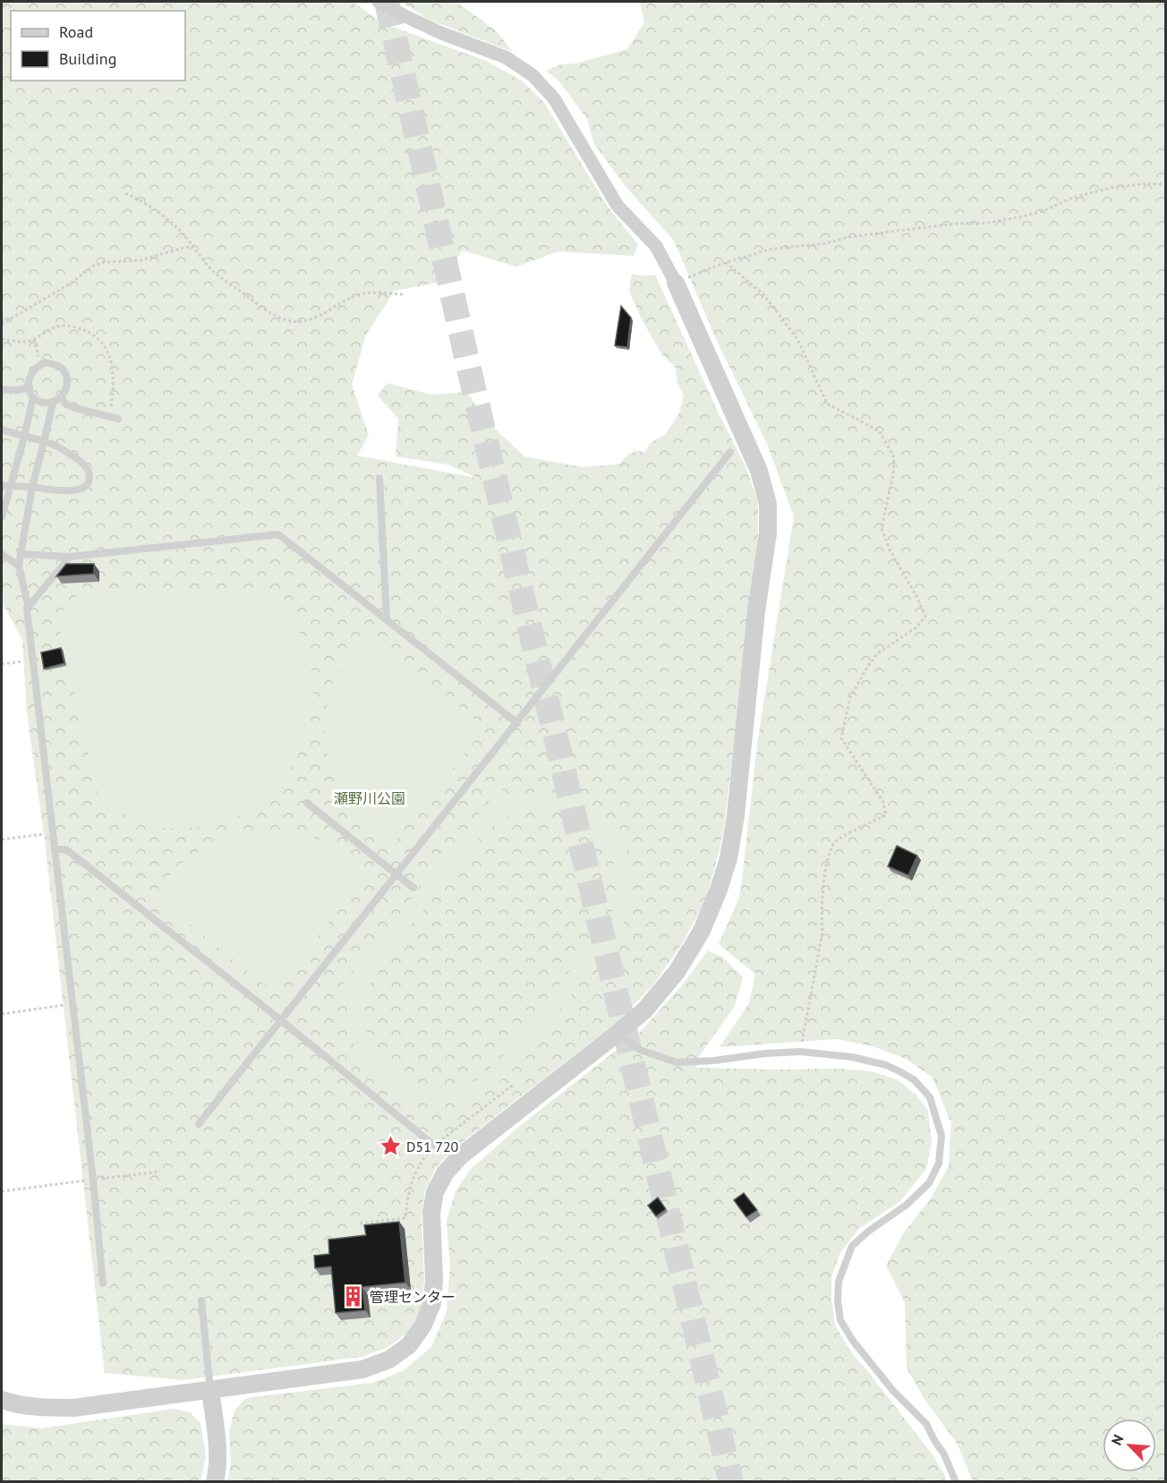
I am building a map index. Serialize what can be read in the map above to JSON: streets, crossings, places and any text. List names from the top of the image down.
{
  "parks": ["瀬野川公園"],
  "places": {
    "place": ["D51 720"],
    "building": ["管理センター"]
  },
  "legend": ["Road", "Building"],
  "north": "top left"
}
